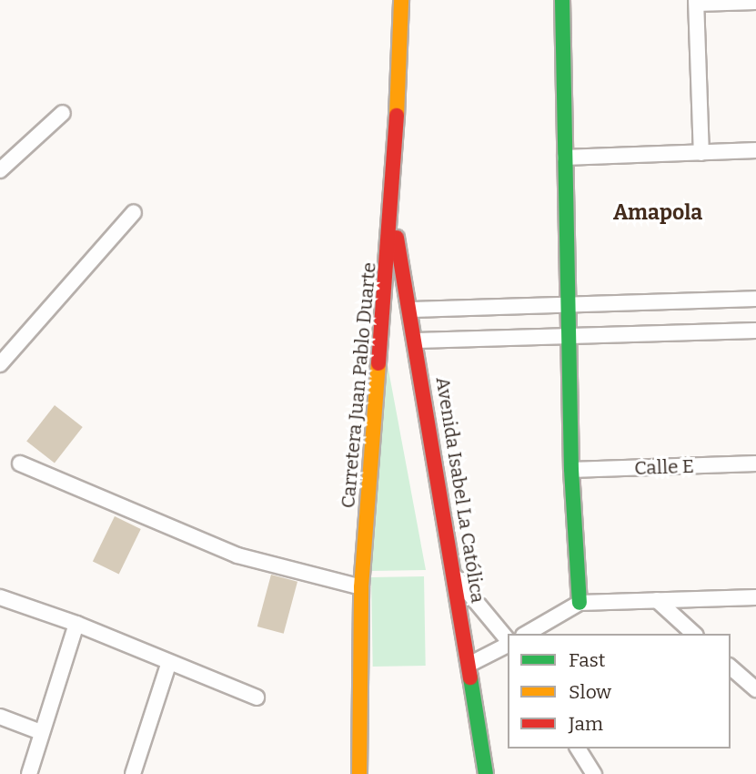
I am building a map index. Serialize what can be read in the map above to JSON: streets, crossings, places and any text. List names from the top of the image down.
{
  "streets": {
    "street": ["Carretera Juan Pablo Duarte", "Calle E", "Avenida Isabel La Católica"]
  },
  "crossings": [
    ["Carretera Juan Pablo Duarte", "Avenida Isabel La Católica"]
  ],
  "districts": ["Amapola"],
  "legend": ["Fast", "Slow", "Jam"]
}
